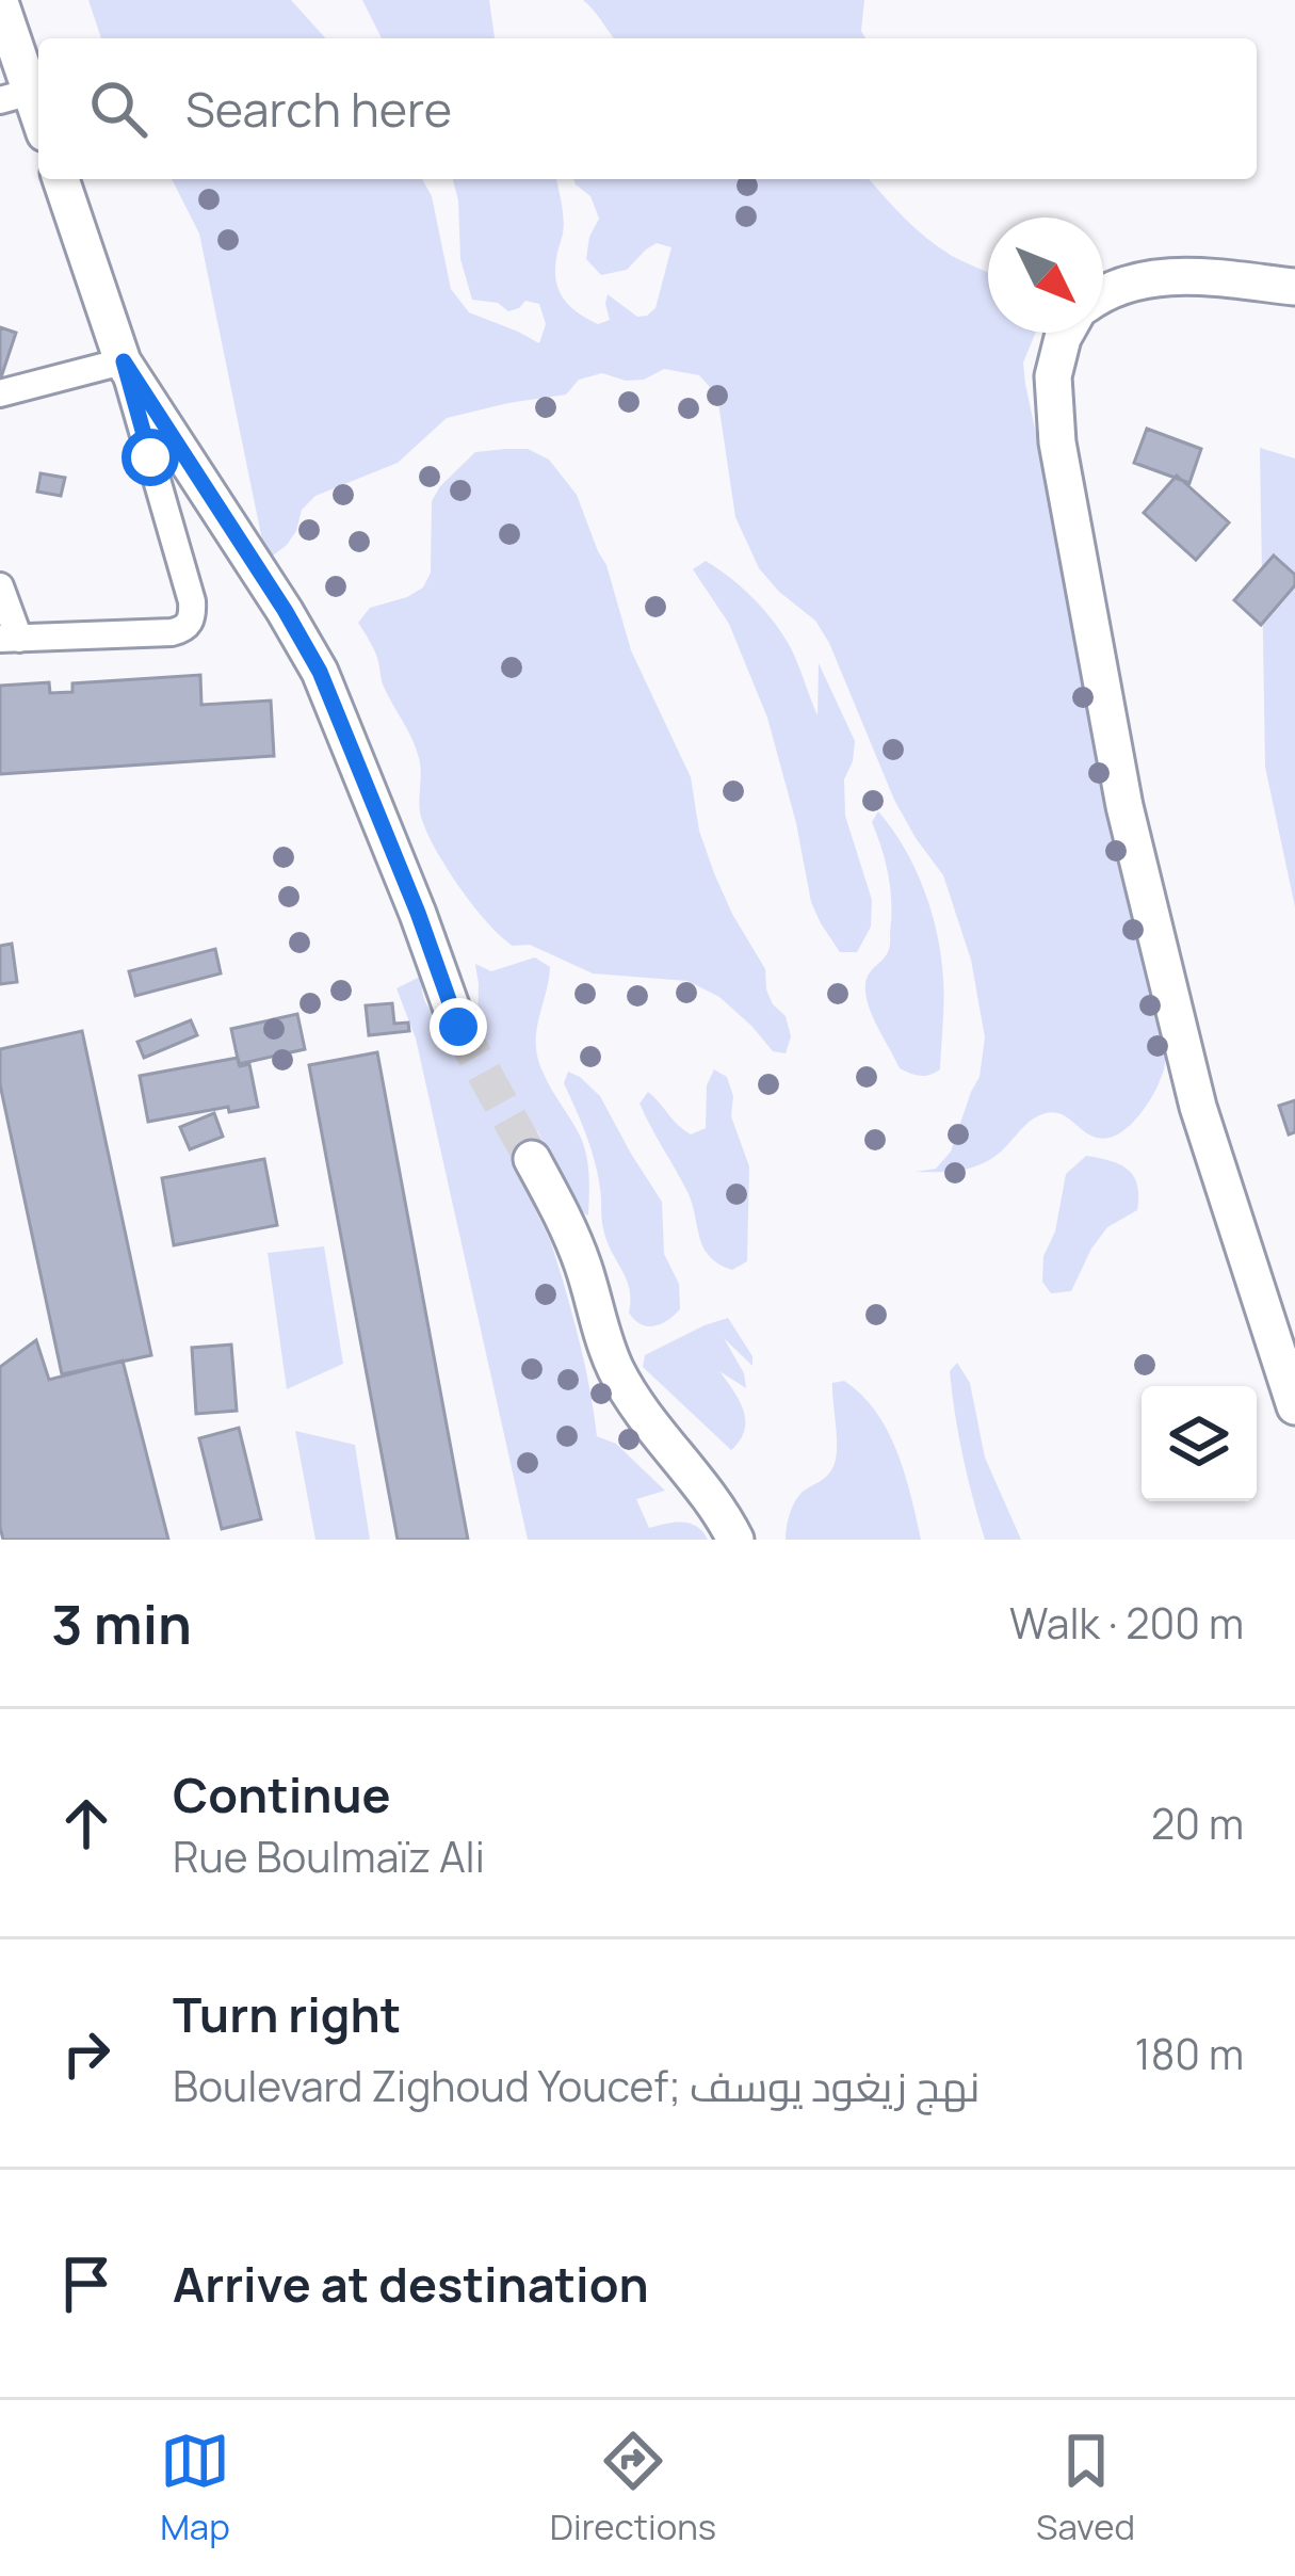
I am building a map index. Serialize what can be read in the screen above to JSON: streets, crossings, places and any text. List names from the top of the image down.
{
  "north": "bottom right",
  "page": {
    "search": "Search here",
    "heading": ["3 min", "Walk · 200 m"],
    "list": [
      ["Continue", "Rue Boulmaïz Ali", "20 m"],
      ["Turn right", "Boulevard Zighoud Youcef; نهج زيغود يوسف", "180 m"],
      "Arrive at destination"
    ],
    "nav": ["Map", "Directions", "Saved"]
  }
}
